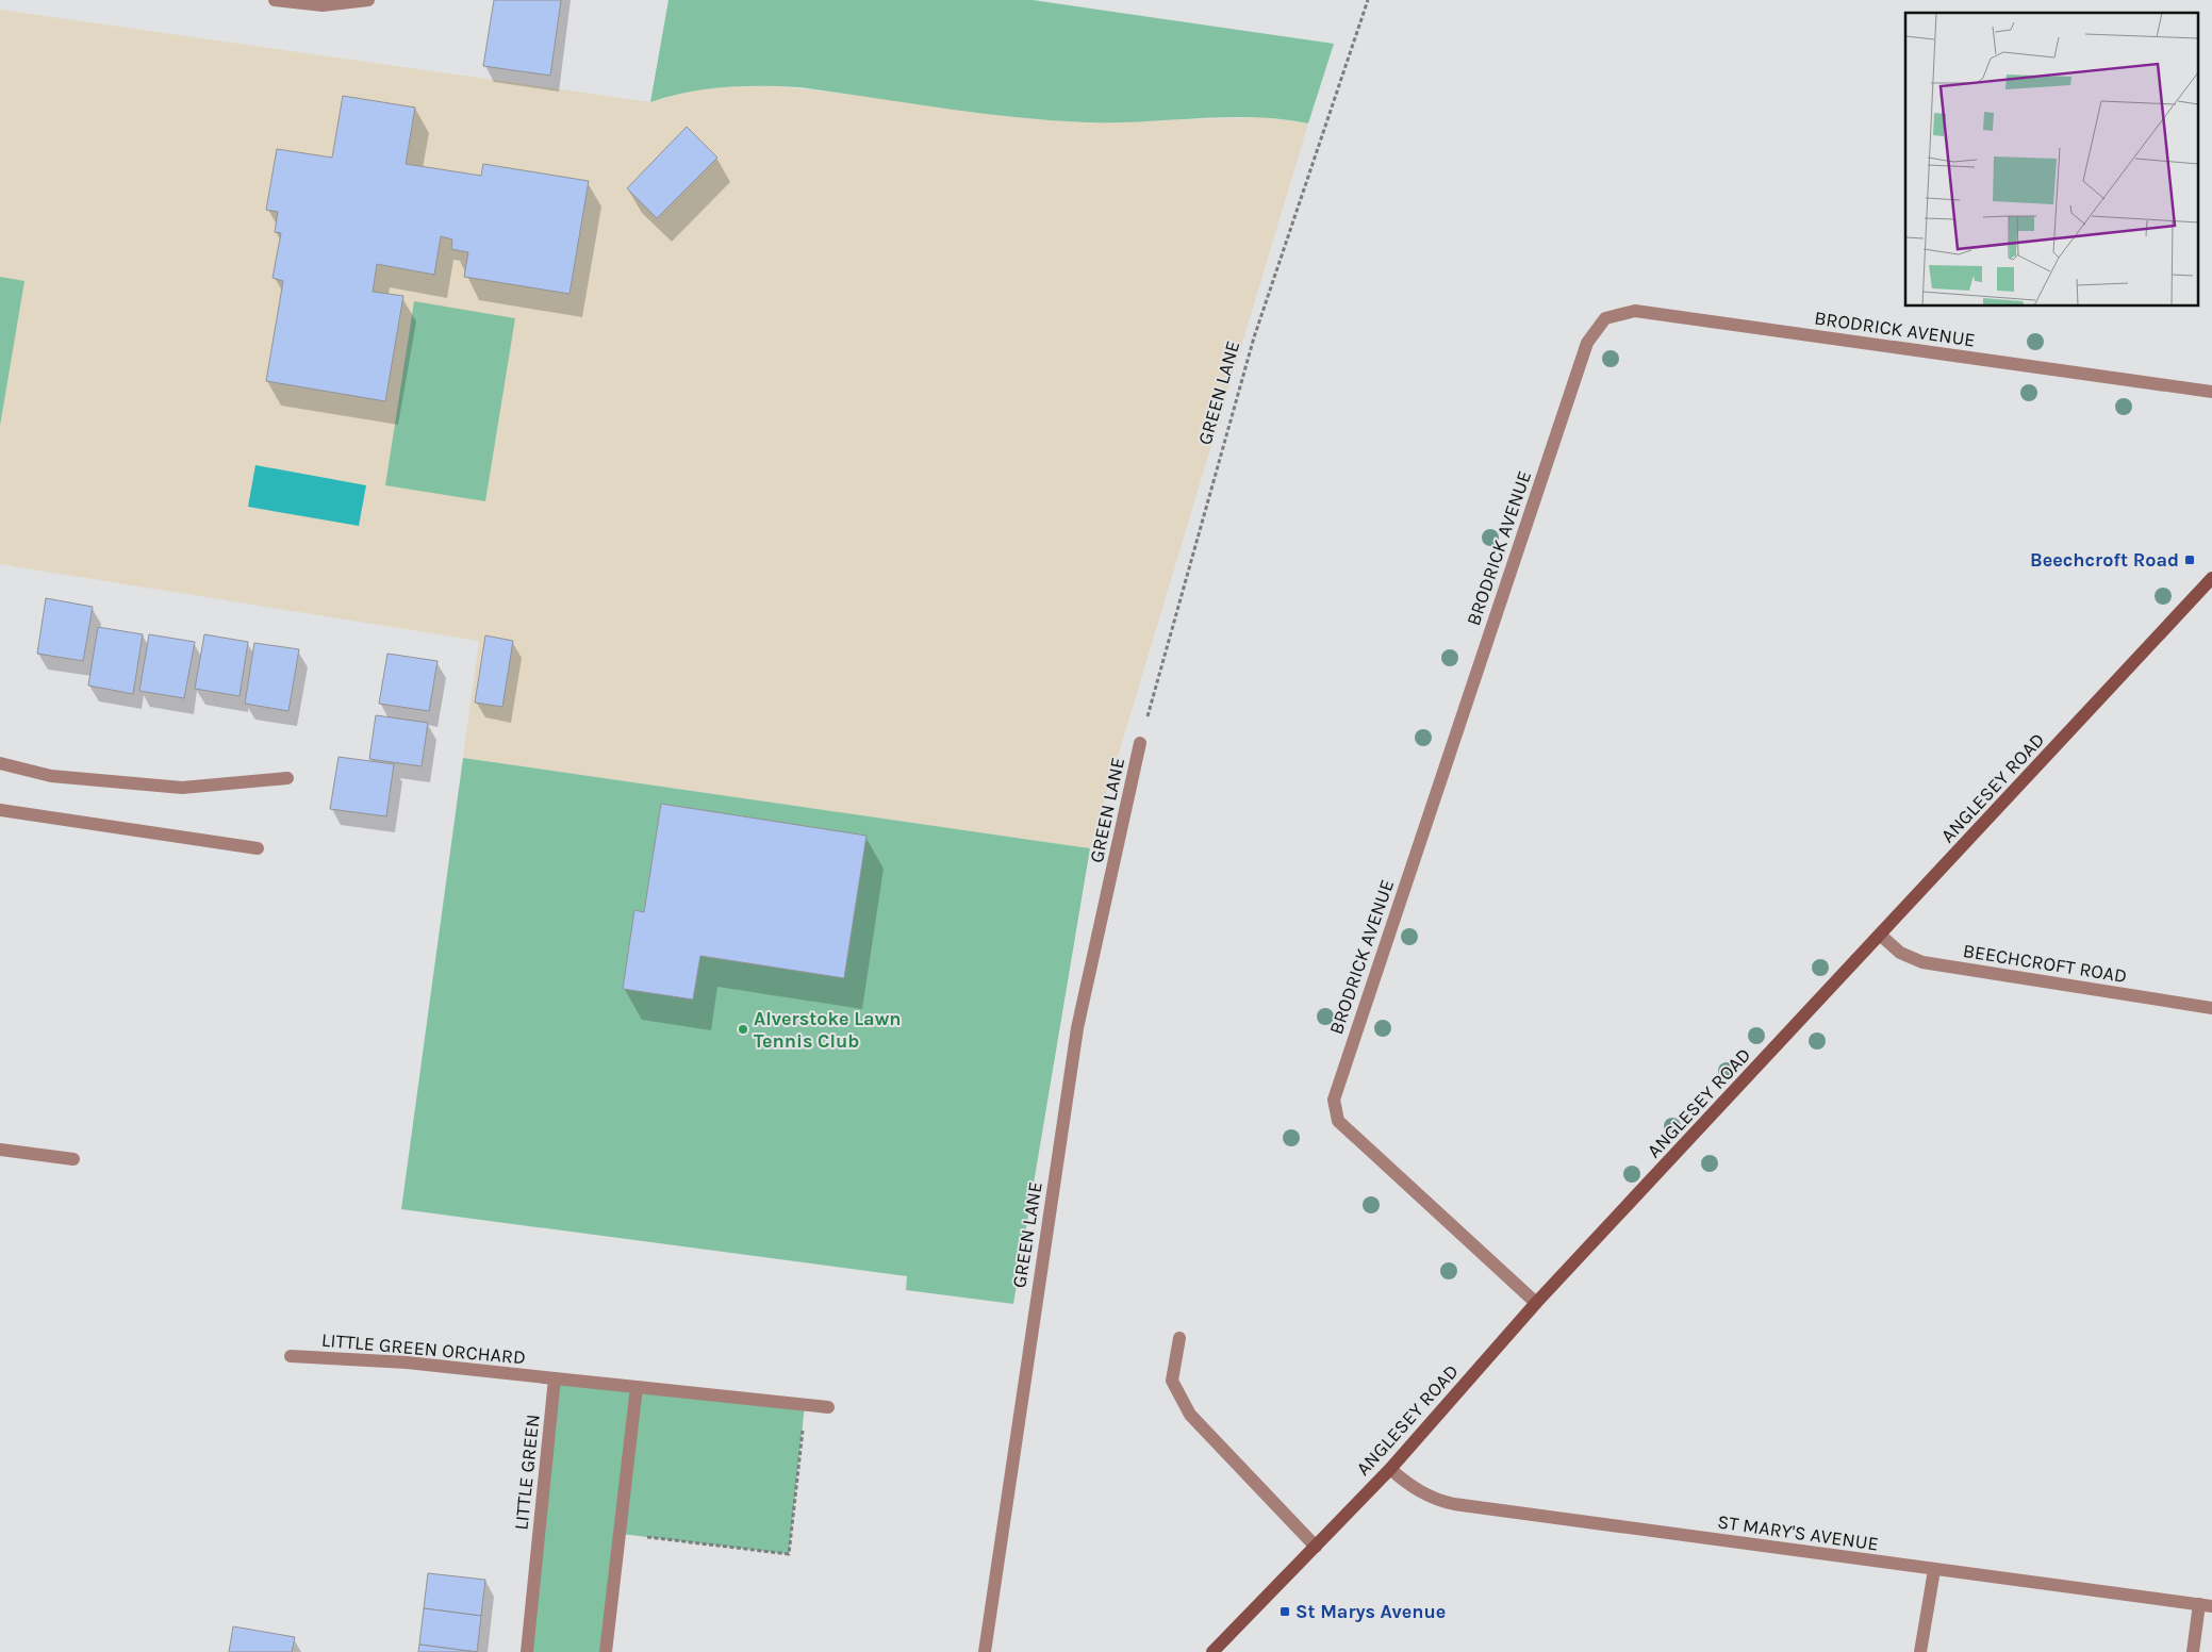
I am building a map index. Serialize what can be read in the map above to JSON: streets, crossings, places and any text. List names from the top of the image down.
{
  "streets": {
    "street": [
      "BRODRICK AVENUE",
      "GREEN LANE",
      "ANGLESEY ROAD",
      "BEECHCROFT ROAD",
      "LITTLE GREEN ORCHARD",
      "LITTLE GREEN",
      "ST MARY'S AVENUE"
    ]
  },
  "crossings": [
    ["BRODRICK AVENUE", "ANGLESEY ROAD"],
    ["ANGLESEY ROAD", "BEECHCROFT ROAD"],
    ["ANGLESEY ROAD", "ST MARY'S AVENUE"],
    ["LITTLE GREEN ORCHARD", "LITTLE GREEN"]
  ],
  "places": {
    "transit": ["Beechcroft Road", "St Marys Avenue"],
    "other": ["Alverstoke Lawn Tennis Club"]
  }
}
